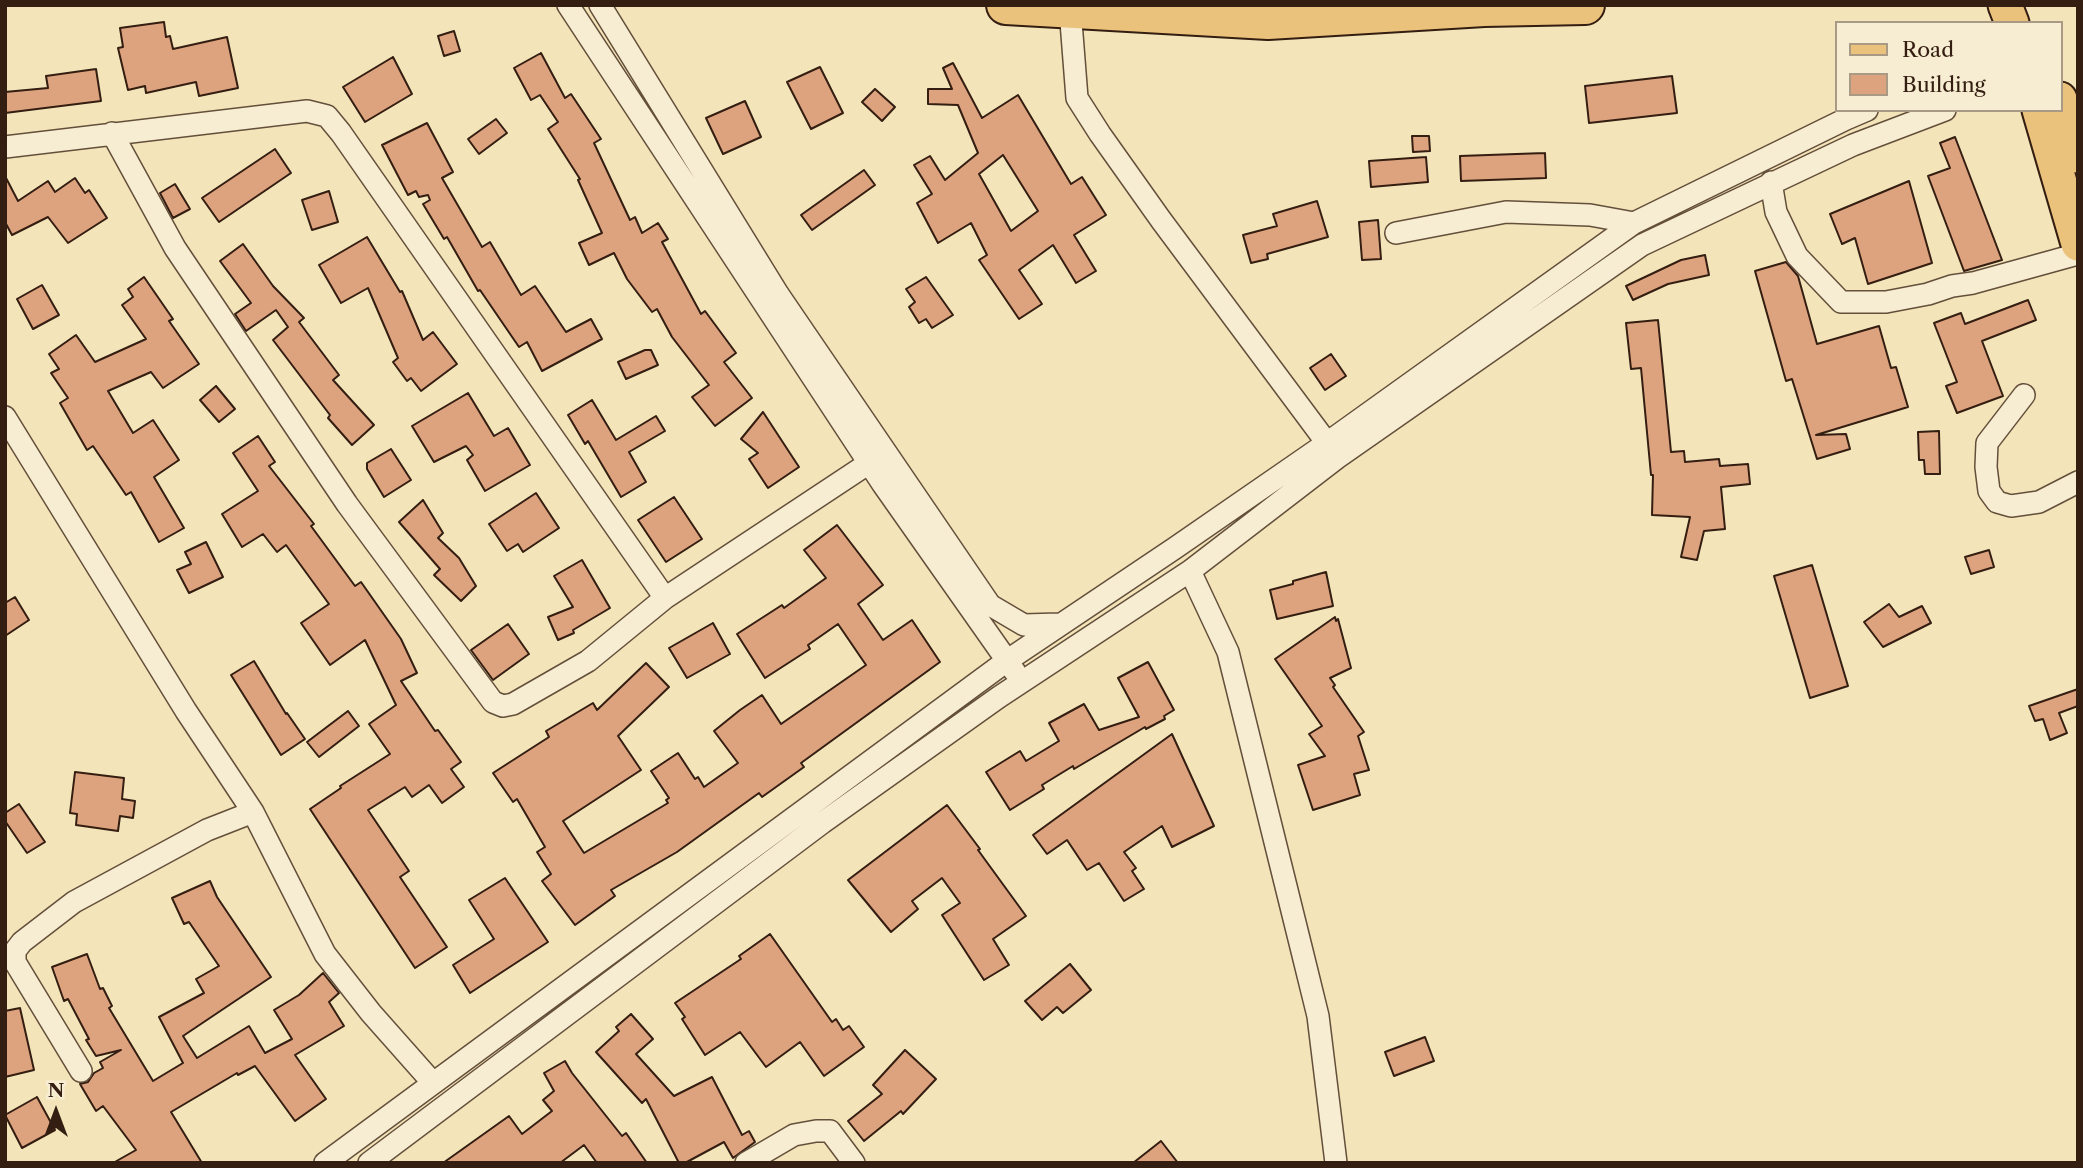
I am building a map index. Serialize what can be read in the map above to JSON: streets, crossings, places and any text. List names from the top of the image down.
{
  "legend": ["Road", "Building"],
  "north": "top"
}
